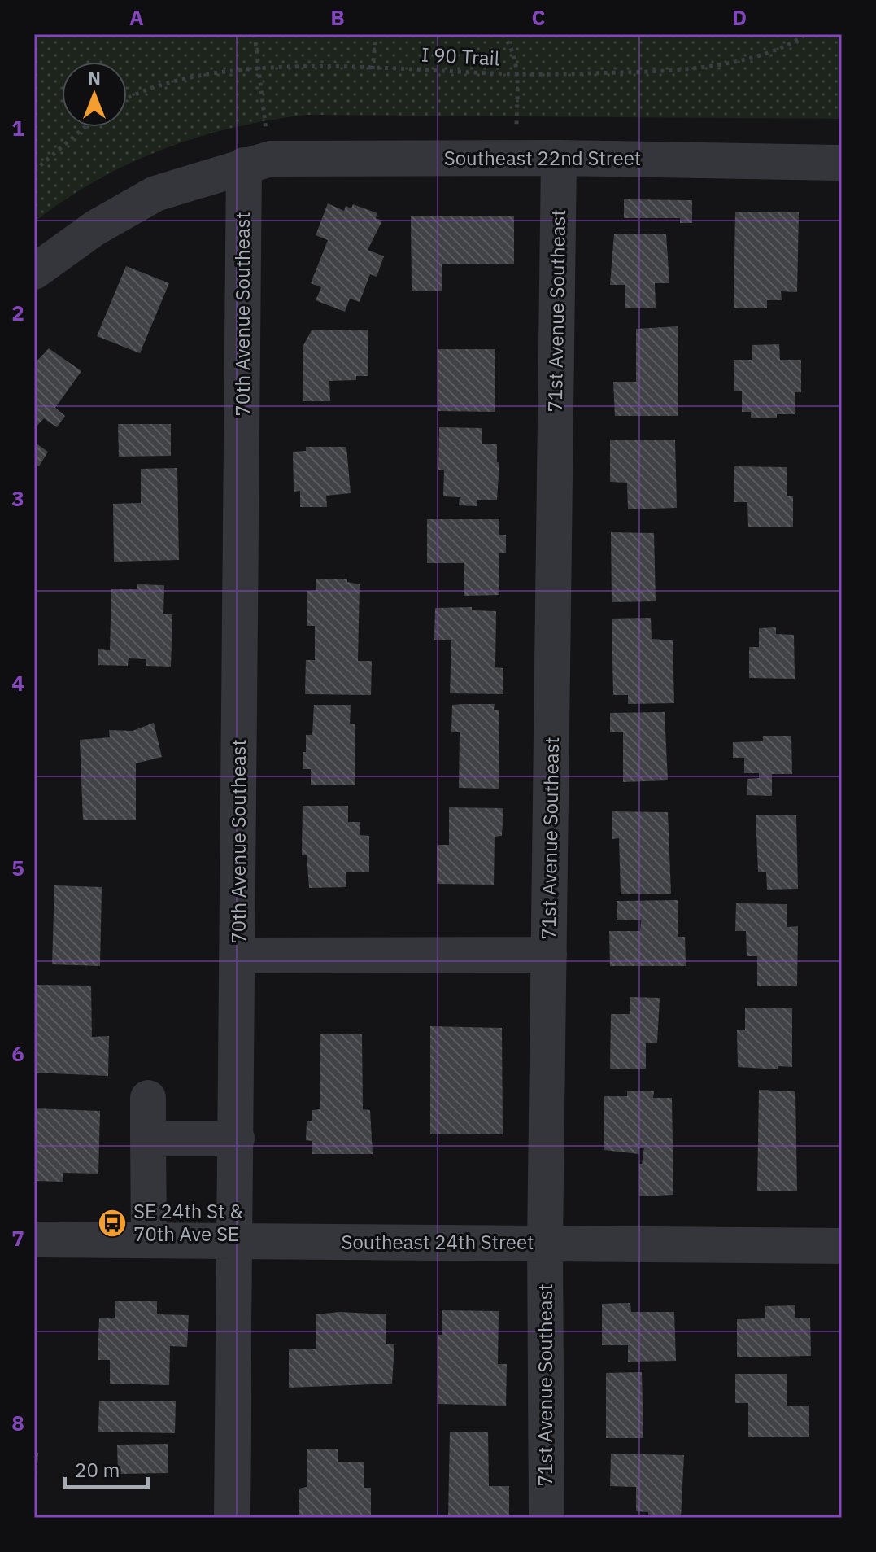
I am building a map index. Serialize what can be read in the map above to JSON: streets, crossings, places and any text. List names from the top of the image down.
{
  "streets": {
    "street": [
      "Southeast 22nd Street",
      "71st Avenue Southeast",
      "70th Avenue Southeast",
      "Southeast 24th Street"
    ],
    "path": ["I 90 Trail"]
  },
  "crossings": [
    ["Southeast 22nd Street", "71st Avenue Southeast"],
    ["Southeast 22nd Street", "70th Avenue Southeast"],
    ["71st Avenue Southeast", "Southeast 24th Street"],
    ["70th Avenue Southeast", "Southeast 24th Street"]
  ],
  "places": {
    "bus stop": ["SE 24th St & 70th Ave SE"]
  },
  "scale_bar": "20 m",
  "north": "top",
  "grid": {
    "columns": [
      "A",
      "B",
      "C",
      "D"
    ],
    "rows": [
      "1",
      "2",
      "3",
      "4",
      "5",
      "6",
      "7",
      "8"
    ]
  }
}
